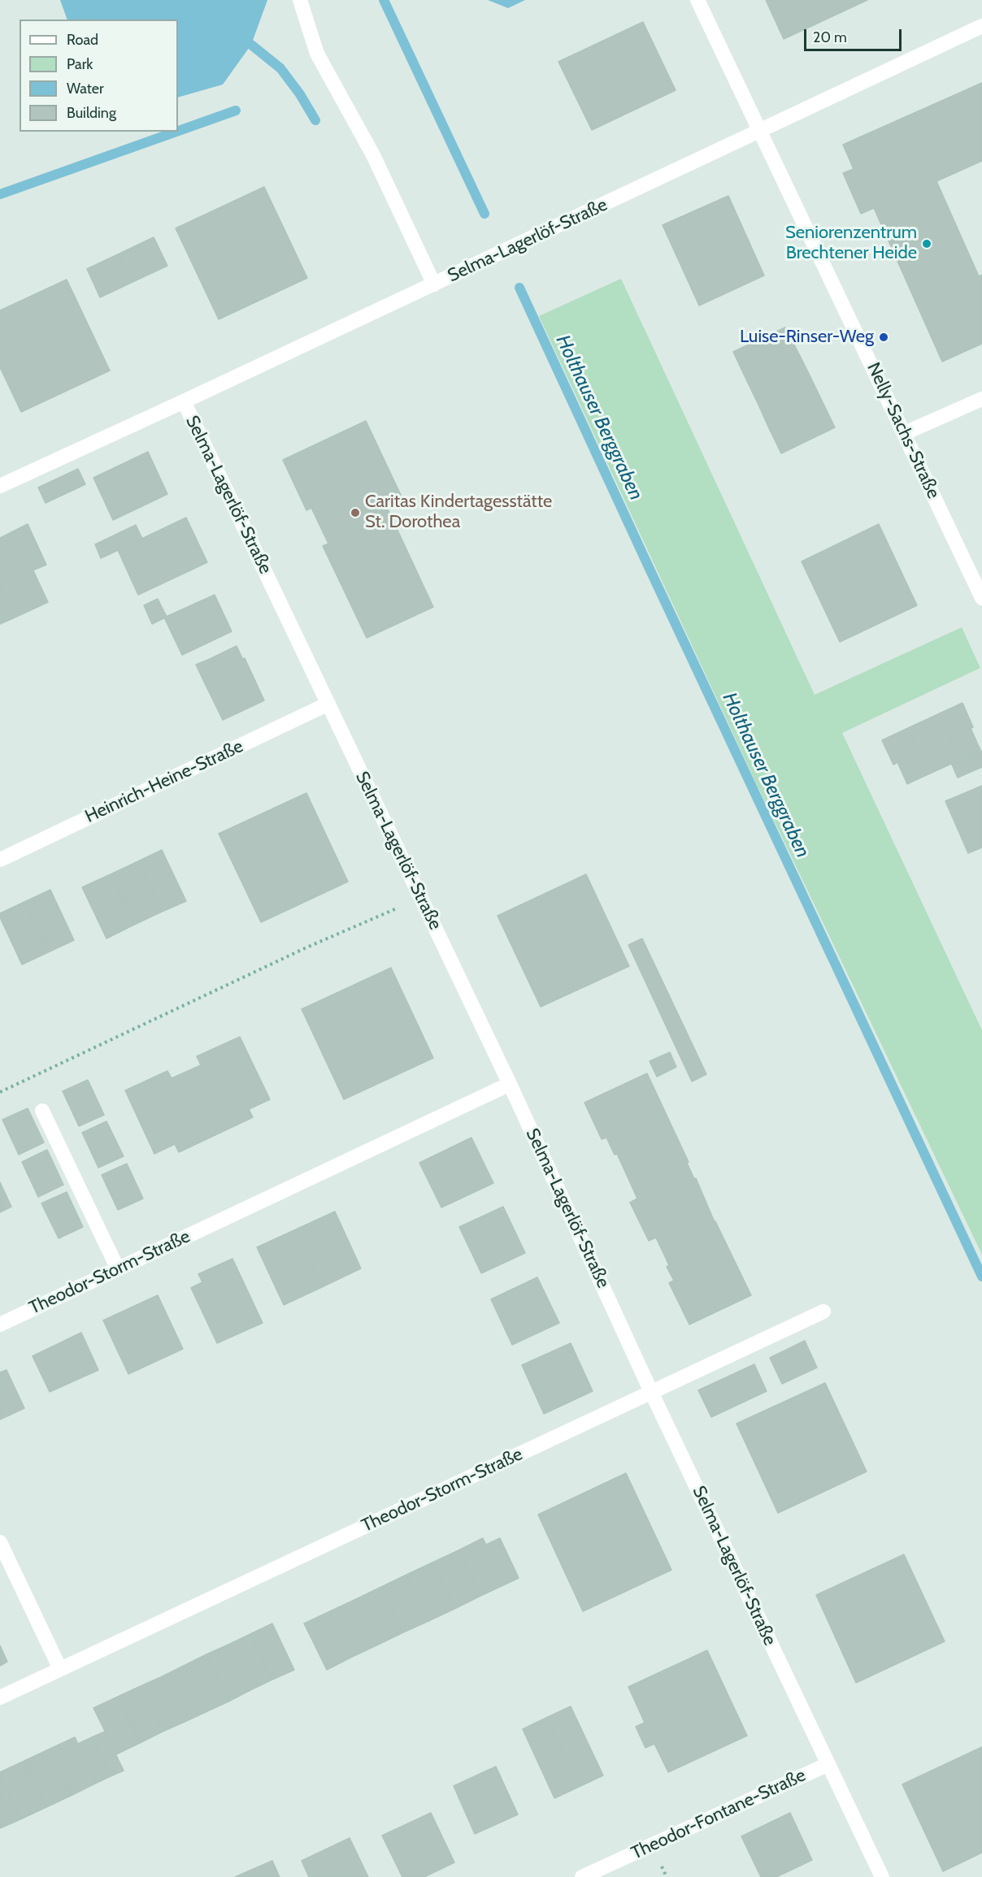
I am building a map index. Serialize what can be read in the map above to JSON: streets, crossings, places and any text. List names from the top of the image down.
{
  "streets": {
    "street": [
      "Selma-Lagerlöf-Straße",
      "Nelly-Sachs-Straße",
      "Heinrich-Heine-Straße",
      "Theodor-Storm-Straße",
      "Theodor-Fontane-Straße"
    ]
  },
  "crossings": [
    ["Selma-Lagerlöf-Straße", "Nelly-Sachs-Straße"],
    ["Selma-Lagerlöf-Straße", "Heinrich-Heine-Straße"],
    ["Selma-Lagerlöf-Straße", "Theodor-Storm-Straße"],
    ["Selma-Lagerlöf-Straße", "Theodor-Fontane-Straße"]
  ],
  "water": ["Holthauser Berggraben"],
  "places": ["Seniorenzentrum Brechtener Heide", "Luise-Rinser-Weg", "Caritas Kindertagesstätte St. Dorothea"],
  "legend": [
    "Road",
    "Park",
    "Water",
    "Building"
  ],
  "scale_bar": "20 m"
}
